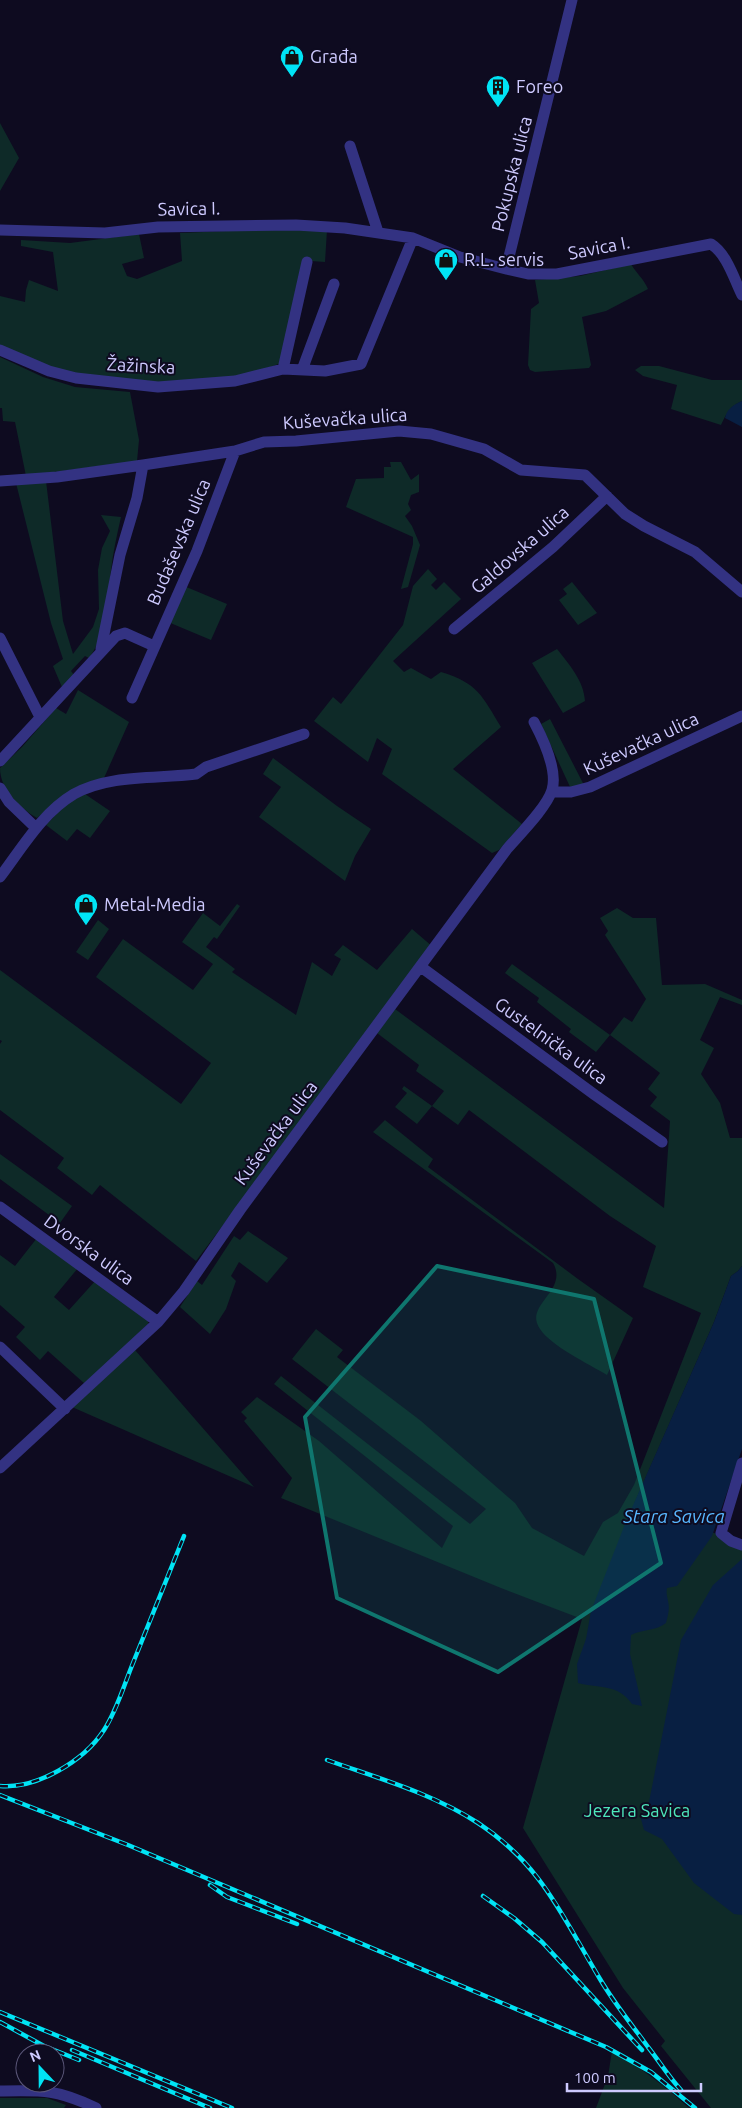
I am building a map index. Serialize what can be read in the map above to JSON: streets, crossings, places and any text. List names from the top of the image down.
{
  "streets": {
    "street": [
      "Pokupska ulica",
      "Savica I.",
      "Žažinska",
      "Kuševačka ulica",
      "Budaševska ulica",
      "Galdovska ulica",
      "Gustelnička ulica",
      "Dvorska ulica"
    ]
  },
  "crossings": [
    ["Pokupska ulica", "Savica I."],
    ["Savica I.", "Žažinska"],
    ["Kuševačka ulica", "Budaševska ulica"],
    ["Kuševačka ulica", "Galdovska ulica"],
    ["Kuševačka ulica", "Gustelnička ulica"],
    ["Kuševačka ulica", "Dvorska ulica"]
  ],
  "water": ["Stara Savica"],
  "parks": ["Jezera Savica"],
  "places": {
    "shop": ["Građa", "R.L. servis", "Metal-Media"],
    "building": ["Foreo"]
  },
  "scale_bar": "100 m",
  "north": "top"
}
